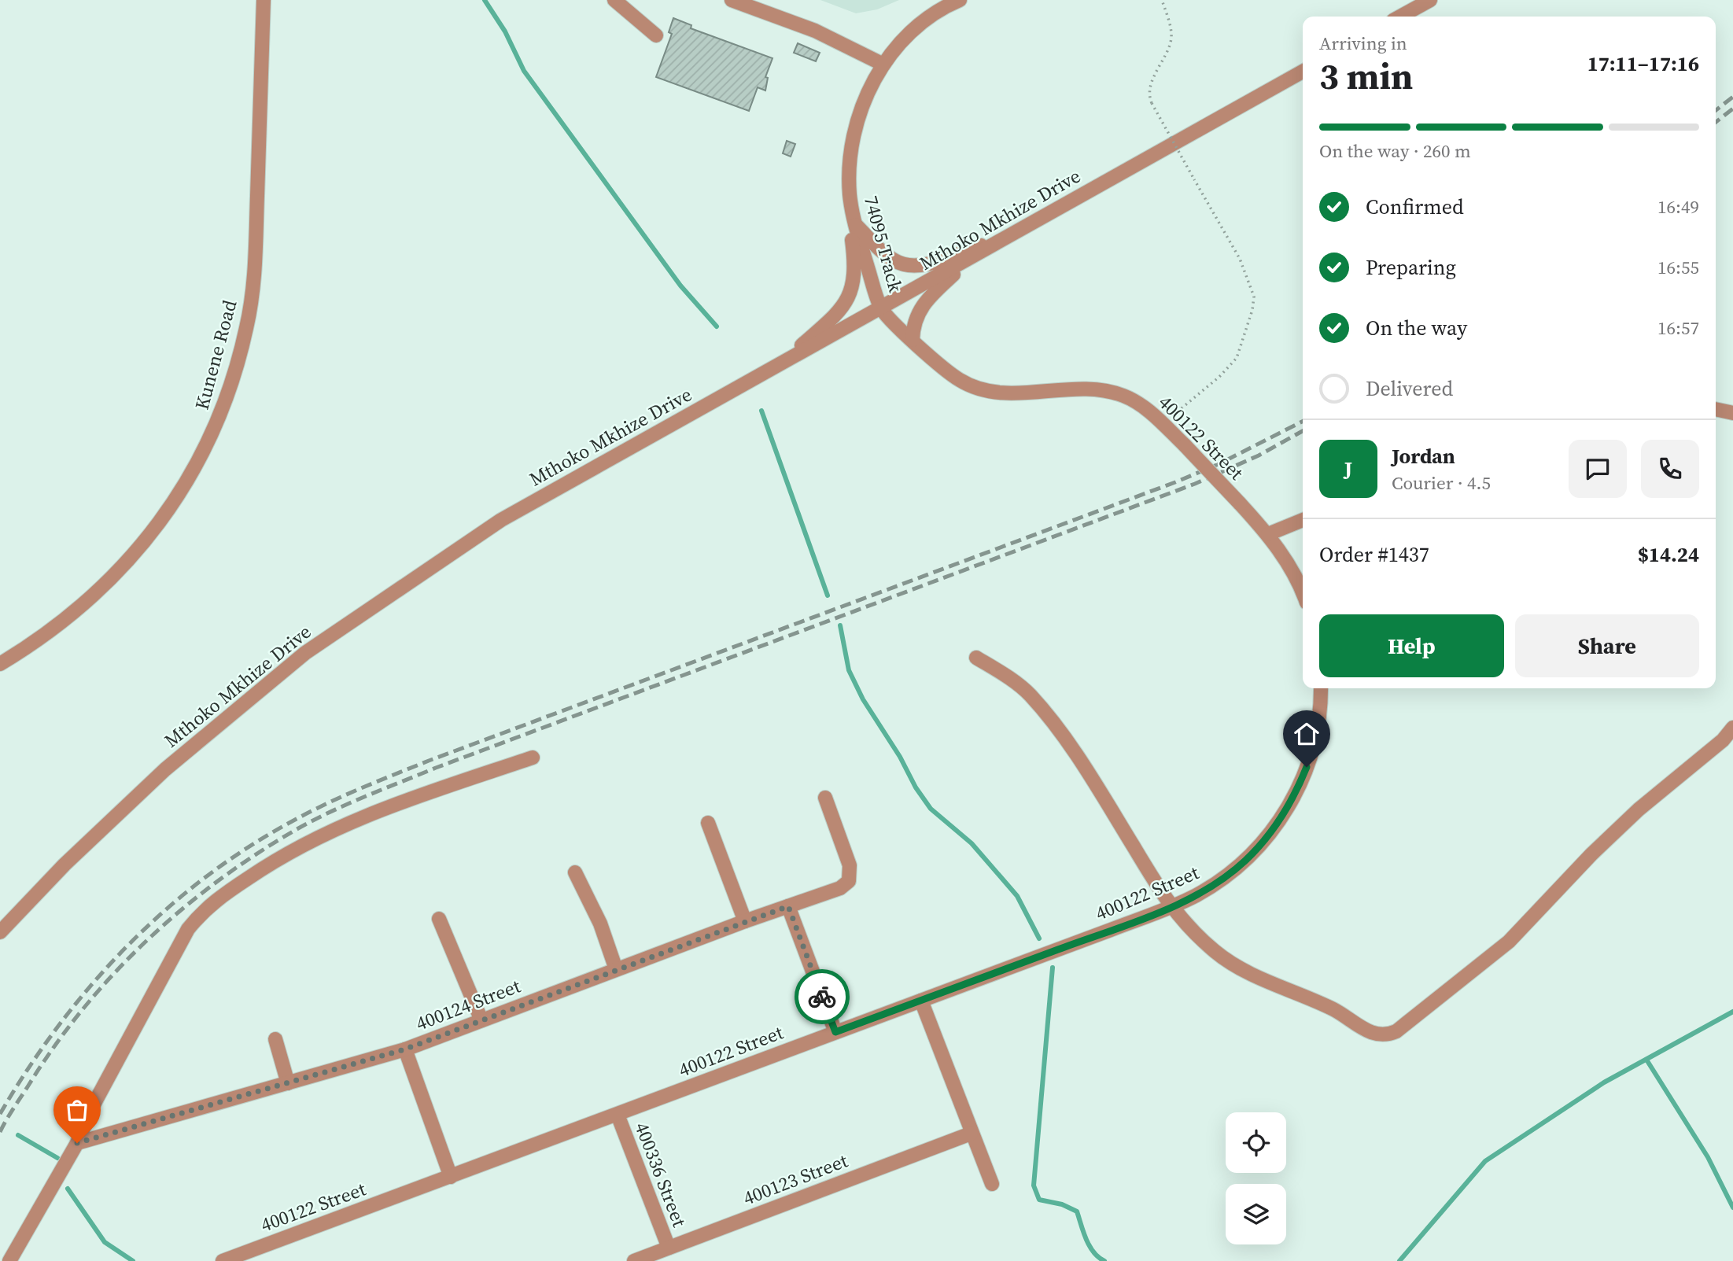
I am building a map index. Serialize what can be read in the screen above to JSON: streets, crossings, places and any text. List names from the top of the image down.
{
  "streets": {
    "street": [
      "Mthoko Mkhize Drive",
      "74095 Track",
      "Kunene Road",
      "400122 Street",
      "400124 Street",
      "400336 Street",
      "400123 Street"
    ]
  },
  "crossings": [
    ["Mthoko Mkhize Drive", "74095 Track"],
    ["Mthoko Mkhize Drive", "400122 Street"],
    ["74095 Track", "400122 Street"],
    ["400122 Street", "400336 Street"],
    ["400336 Street", "400123 Street"]
  ],
  "page": {
    "heading": ["3 min", "Arriving in", "17:11–17:16"],
    "panel": [
      "Jordan",
      "Courier · 4.5",
      "Order #1437",
      "$14.24"
    ],
    "bar": "On the way · 260 m",
    "list": [
      ["Confirmed", "16:49"],
      ["Preparing", "16:55"],
      ["On the way", "16:57"],
      "Delivered"
    ],
    "round": "J",
    "buttons": ["Help", "Share"]
  }
}
